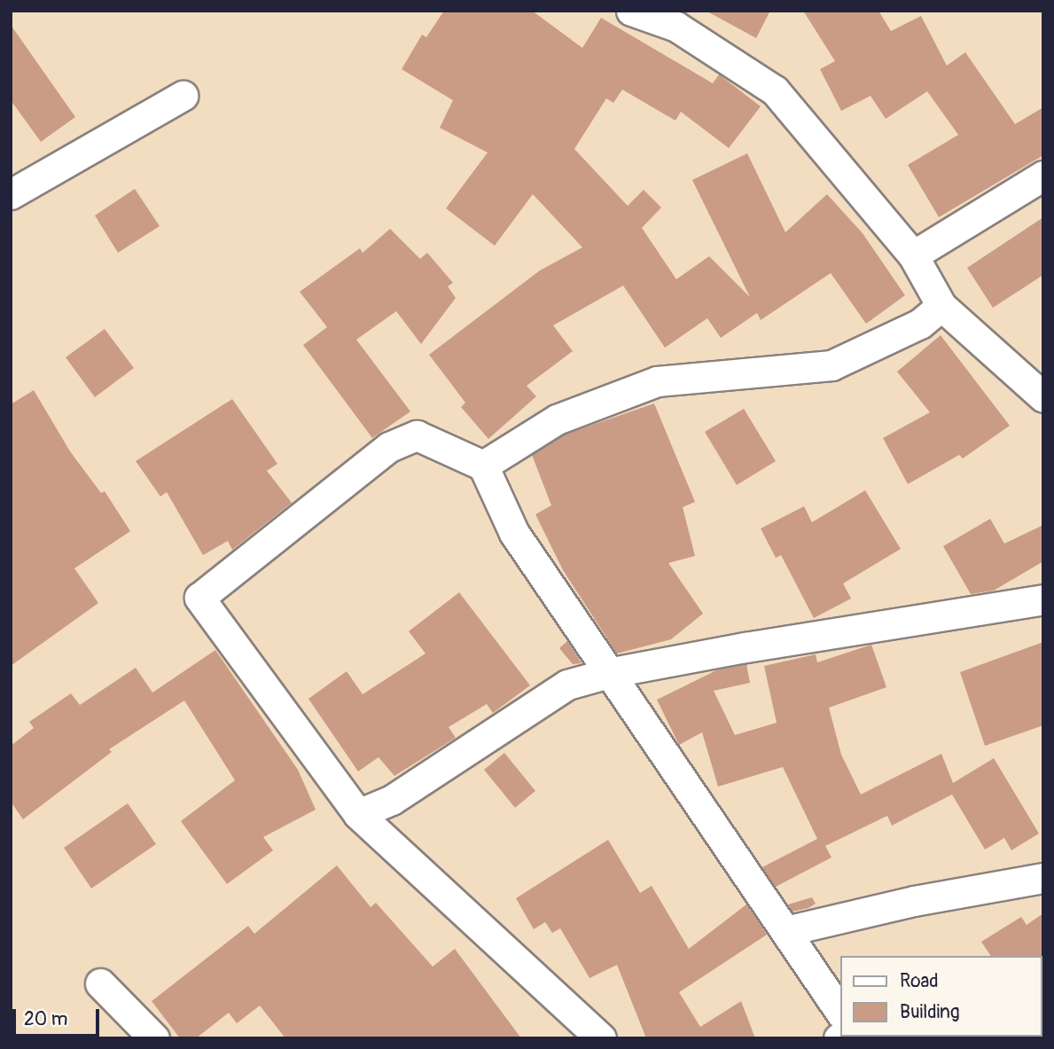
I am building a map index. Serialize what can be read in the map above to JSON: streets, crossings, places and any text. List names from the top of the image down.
{
  "legend": ["Road", "Building"],
  "scale_bar": "20 m"
}
